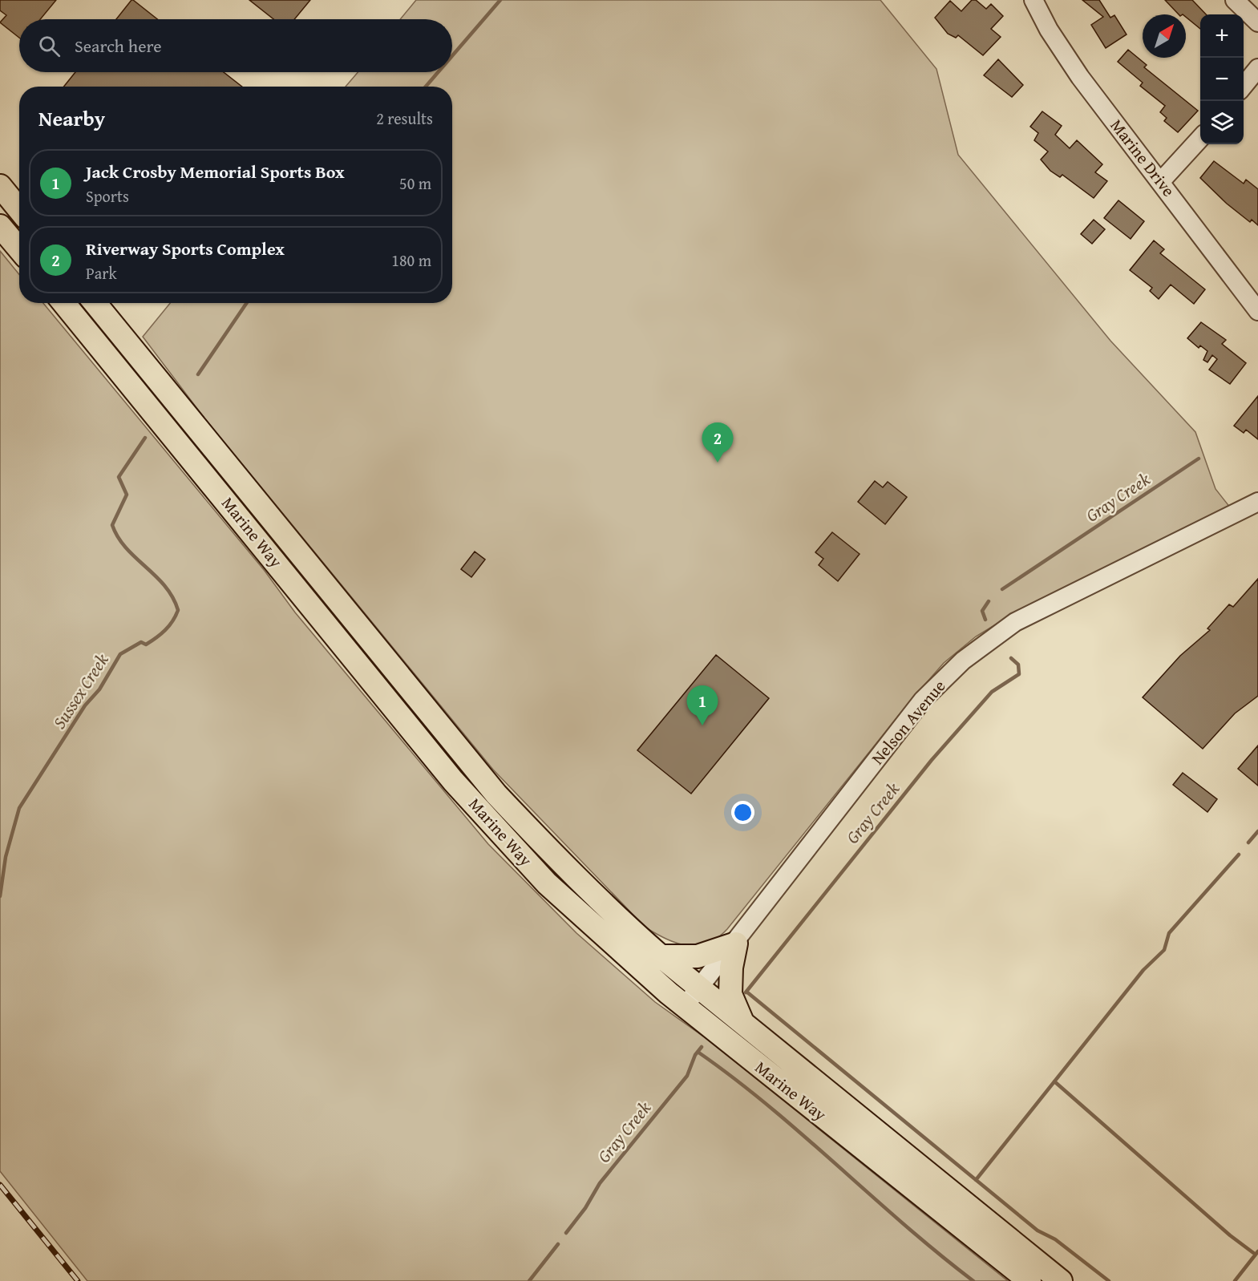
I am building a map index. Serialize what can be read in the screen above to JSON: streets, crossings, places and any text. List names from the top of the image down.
{
  "streets": {
    "main road": ["Marine Way"],
    "street": ["Marine Drive", "Nelson Avenue"]
  },
  "crossings": [
    ["Marine Way", "Nelson Avenue"]
  ],
  "water": ["Gray Creek", "Sussex Creek"],
  "north": "top right",
  "page": {
    "map_buttons": ["+", "−"],
    "search": "Search here",
    "heading": ["Nearby", "2 results"],
    "list": [
      {
        "mark": "1",
        "name": "Jack Crosby Memorial Sports Box",
        "note": "Sports",
        "value": "50 m"
      },
      {
        "mark": "2",
        "name": "Riverway Sports Complex",
        "note": "Park",
        "value": "180 m"
      }
    ],
    "pins": ["2", "1"]
  }
}
